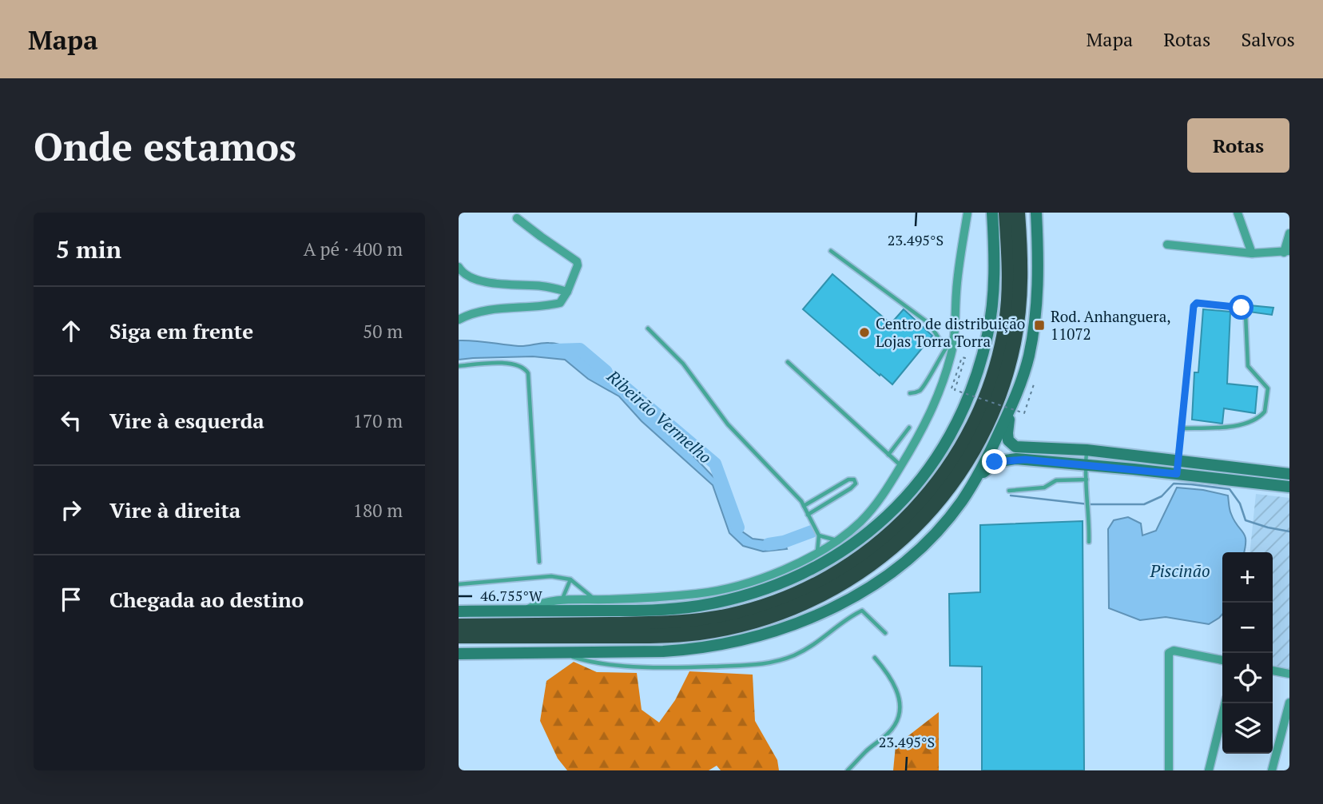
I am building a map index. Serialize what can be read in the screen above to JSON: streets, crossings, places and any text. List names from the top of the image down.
{
  "water": ["Ribeirão Vermelho", "Piscinão"],
  "places": {
    "transit": ["Rod. Anhanguera, 11072"],
    "other": ["Centro de distribuição Lojas Torra Torra"]
  },
  "page": {
    "header": "Mapa",
    "nav": ["Mapa", "Rotas", "Salvos"],
    "buttons": "Rotas",
    "title": "Onde estamos",
    "heading": ["5 min", "A pé · 400 m"],
    "list": [
      ["Siga em frente", "50 m"],
      ["Vire à esquerda", "170 m"],
      ["Vire à direita", "180 m"],
      "Chegada ao destino"
    ],
    "map_buttons": ["+", "−"]
  },
  "coordinates": ["23.495°S", "46.755°W"]
}
